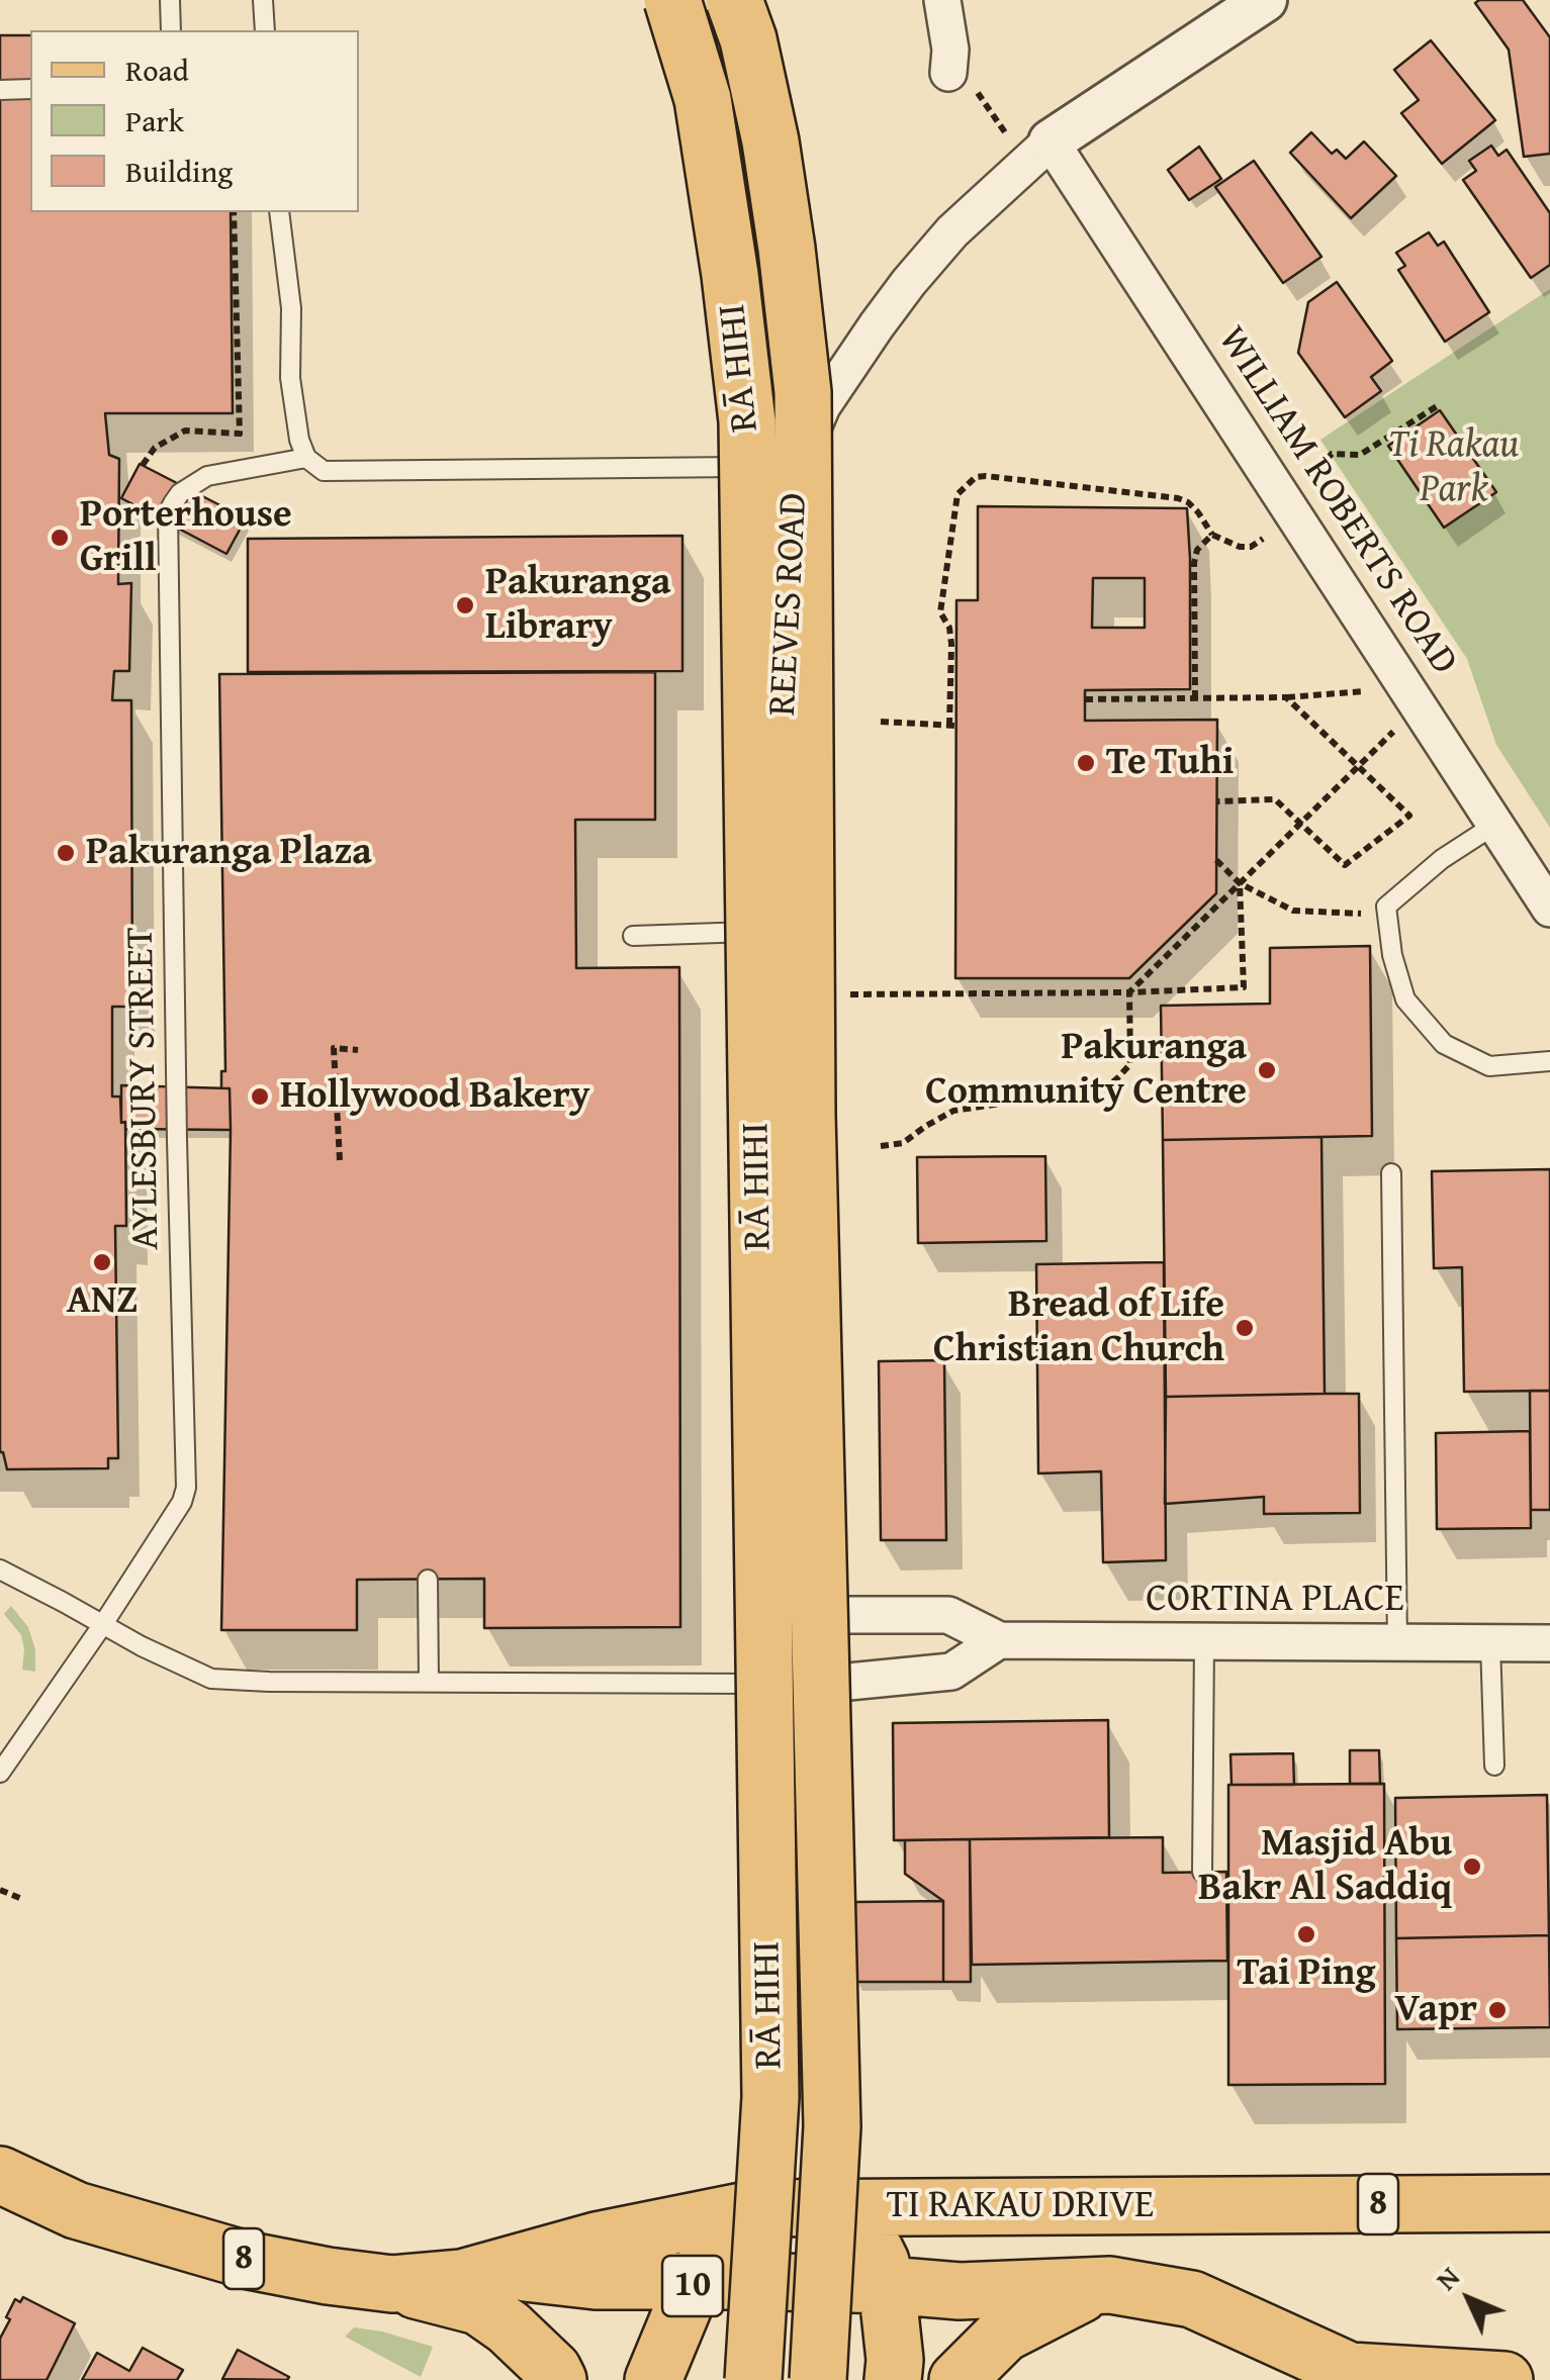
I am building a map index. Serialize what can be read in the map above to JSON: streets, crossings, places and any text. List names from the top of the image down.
{
  "streets": {
    "main road": [
      "RĀ HIHI",
      "8",
      "TI RAKAU DRIVE",
      "10"
    ],
    "street": ["WILLIAM ROBERTS ROAD", "REEVES ROAD", "CORTINA PLACE"],
    "lane": ["AYLESBURY STREET"]
  },
  "crossings": [
    ["WILLIAM ROBERTS ROAD", "REEVES ROAD"],
    ["TI RAKAU DRIVE", "10"]
  ],
  "parks": ["Ti Rakau Park"],
  "places": [
    "Porterhouse Grill",
    "Pakuranga Library",
    "Te Tuhi",
    "Pakuranga Plaza",
    "Pakuranga Community Centre",
    "Hollywood Bakery",
    "ANZ",
    "Bread of Life Christian Church",
    "Masjid Abu Bakr Al Saddiq",
    "Tai Ping",
    "Vapr"
  ],
  "legend": ["Road", "Park", "Building"],
  "north": "top left"
}
